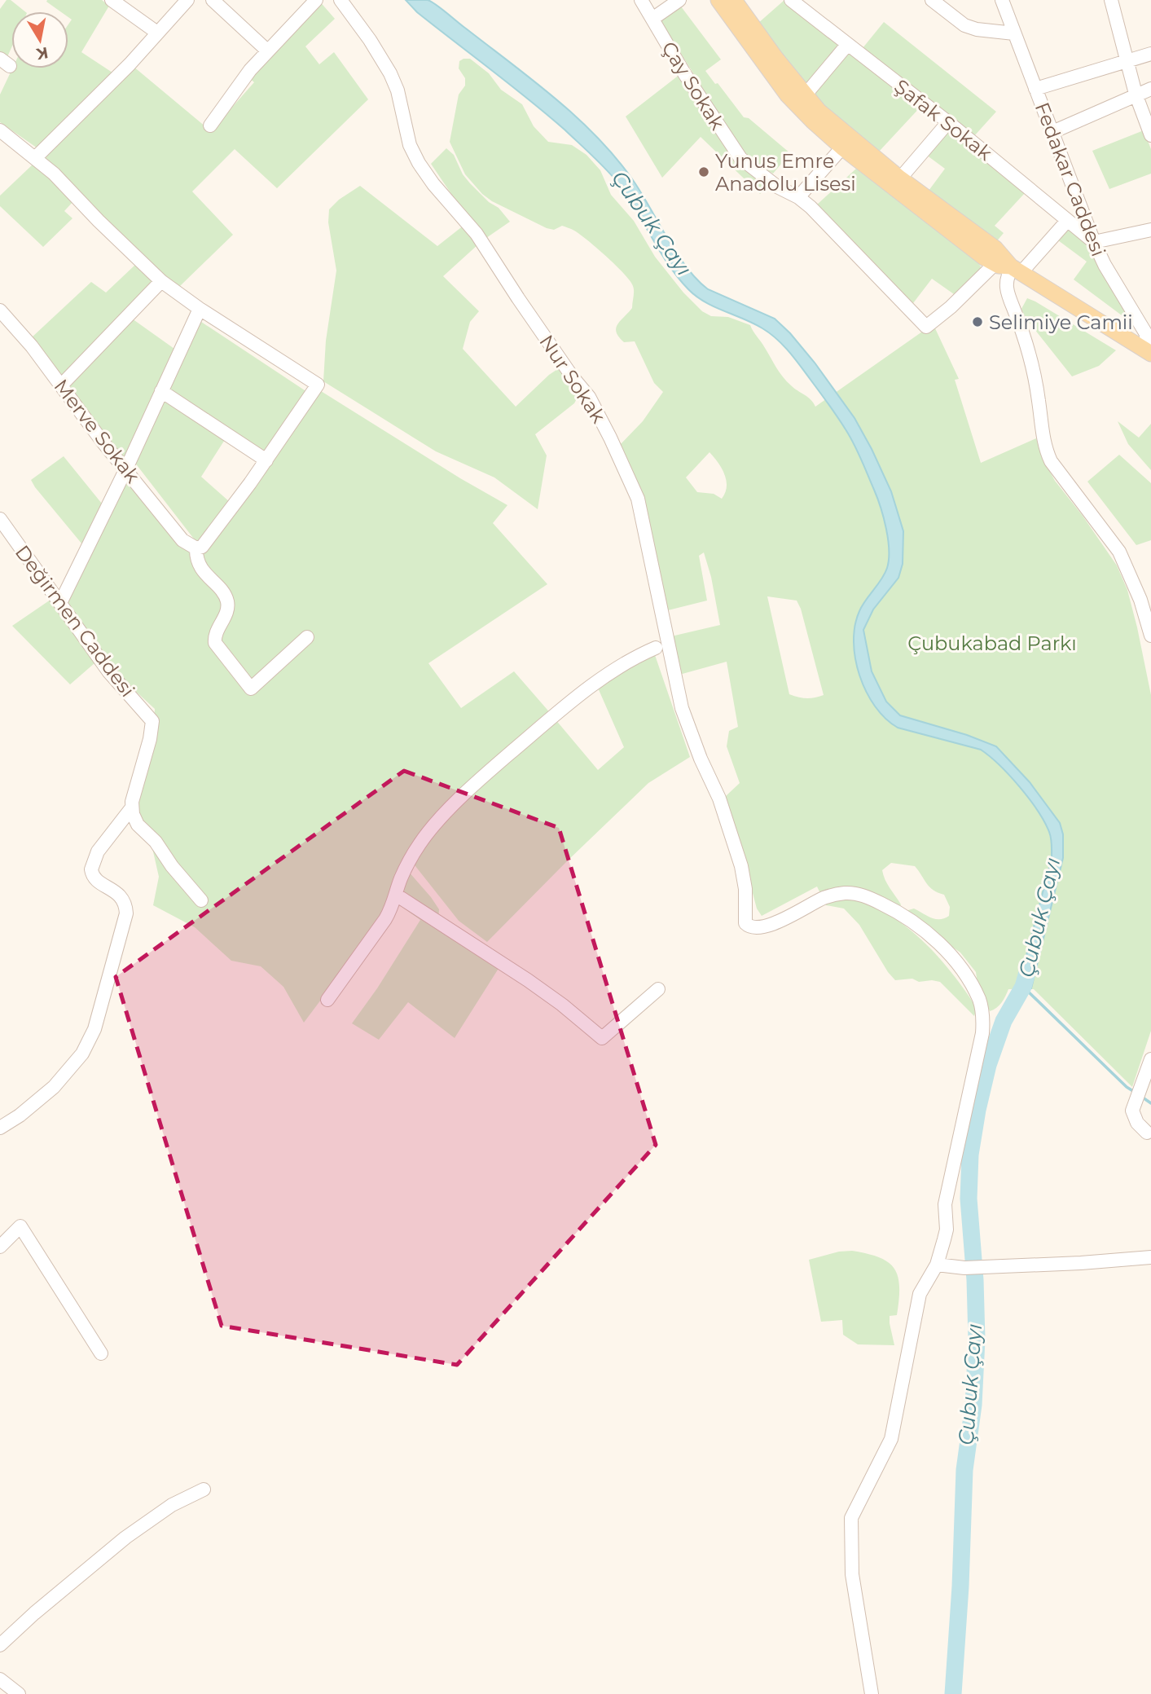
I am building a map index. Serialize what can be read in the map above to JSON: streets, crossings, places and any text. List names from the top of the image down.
{
  "streets": {
    "street": [
      "Çay Sokak",
      "Şafak Sokak",
      "Fedakar Caddesi",
      "Nur Sokak",
      "Merve Sokak",
      "Değirmen Caddesi"
    ]
  },
  "crossings": [
    ["Şafak Sokak", "Fedakar Caddesi"]
  ],
  "water": ["Çubuk Çayı"],
  "parks": ["Çubukabad Parkı"],
  "places": ["Yunus Emre Anadolu Lisesi", "Selimiye Camii"],
  "north": "bottom"
}
